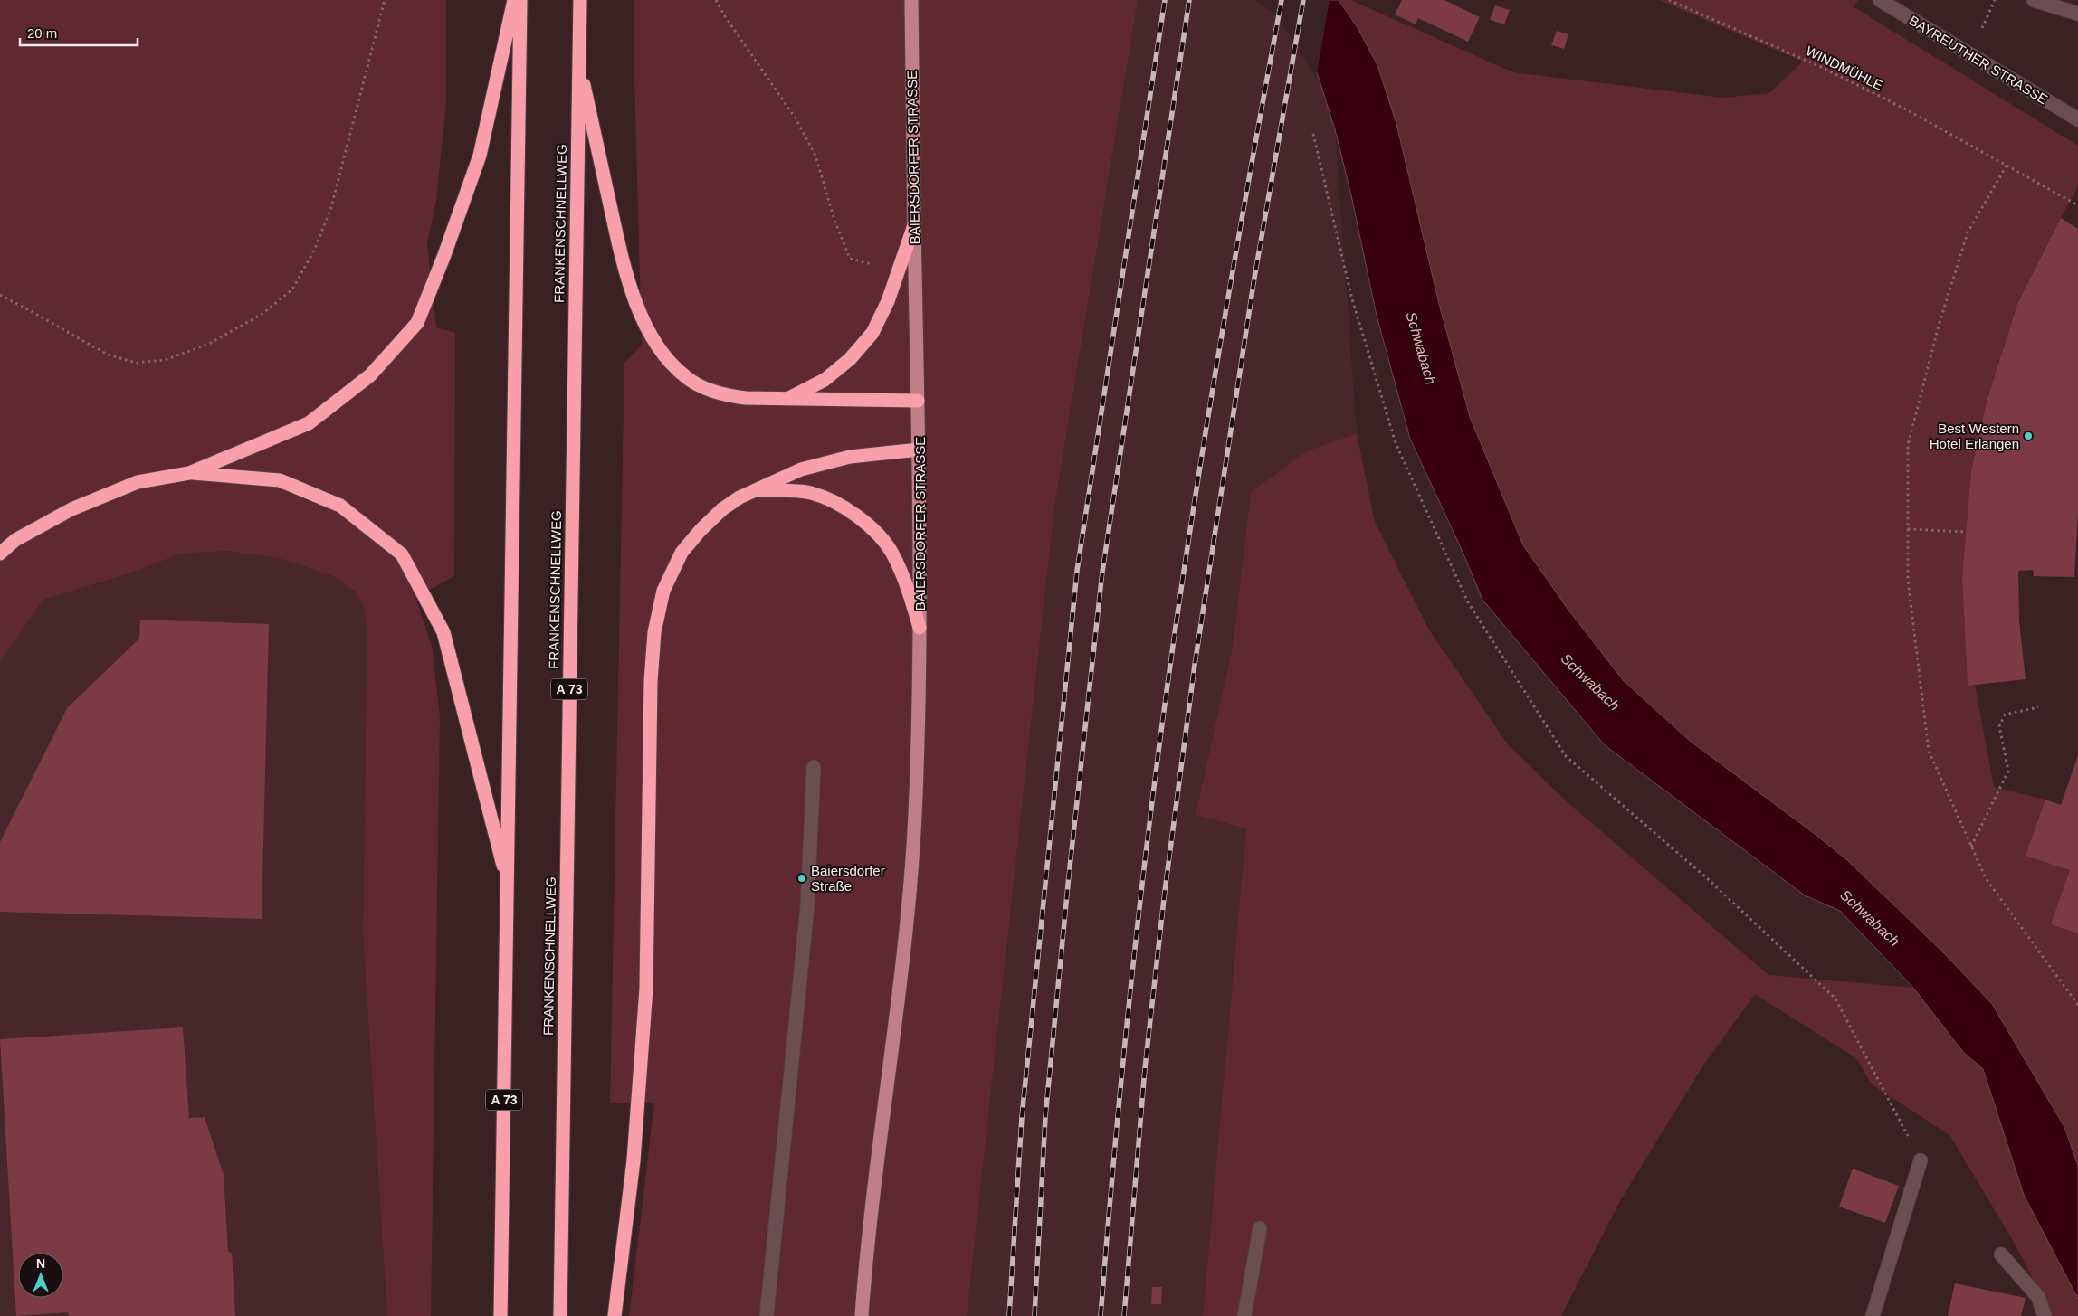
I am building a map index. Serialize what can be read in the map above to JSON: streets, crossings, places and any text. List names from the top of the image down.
{
  "streets": {
    "highway": ["FRANKENSCHNELLWEG", "A 73"],
    "main road": ["BAIERSDORFER STRASSE"],
    "street": ["BAYREUTHER STRASSE"],
    "path": ["WINDMÜHLE"]
  },
  "water": ["Schwabach"],
  "places": ["Best Western Hotel Erlangen", "Baiersdorfer Straße"],
  "scale_bar": "20 m",
  "north": "top"
}
